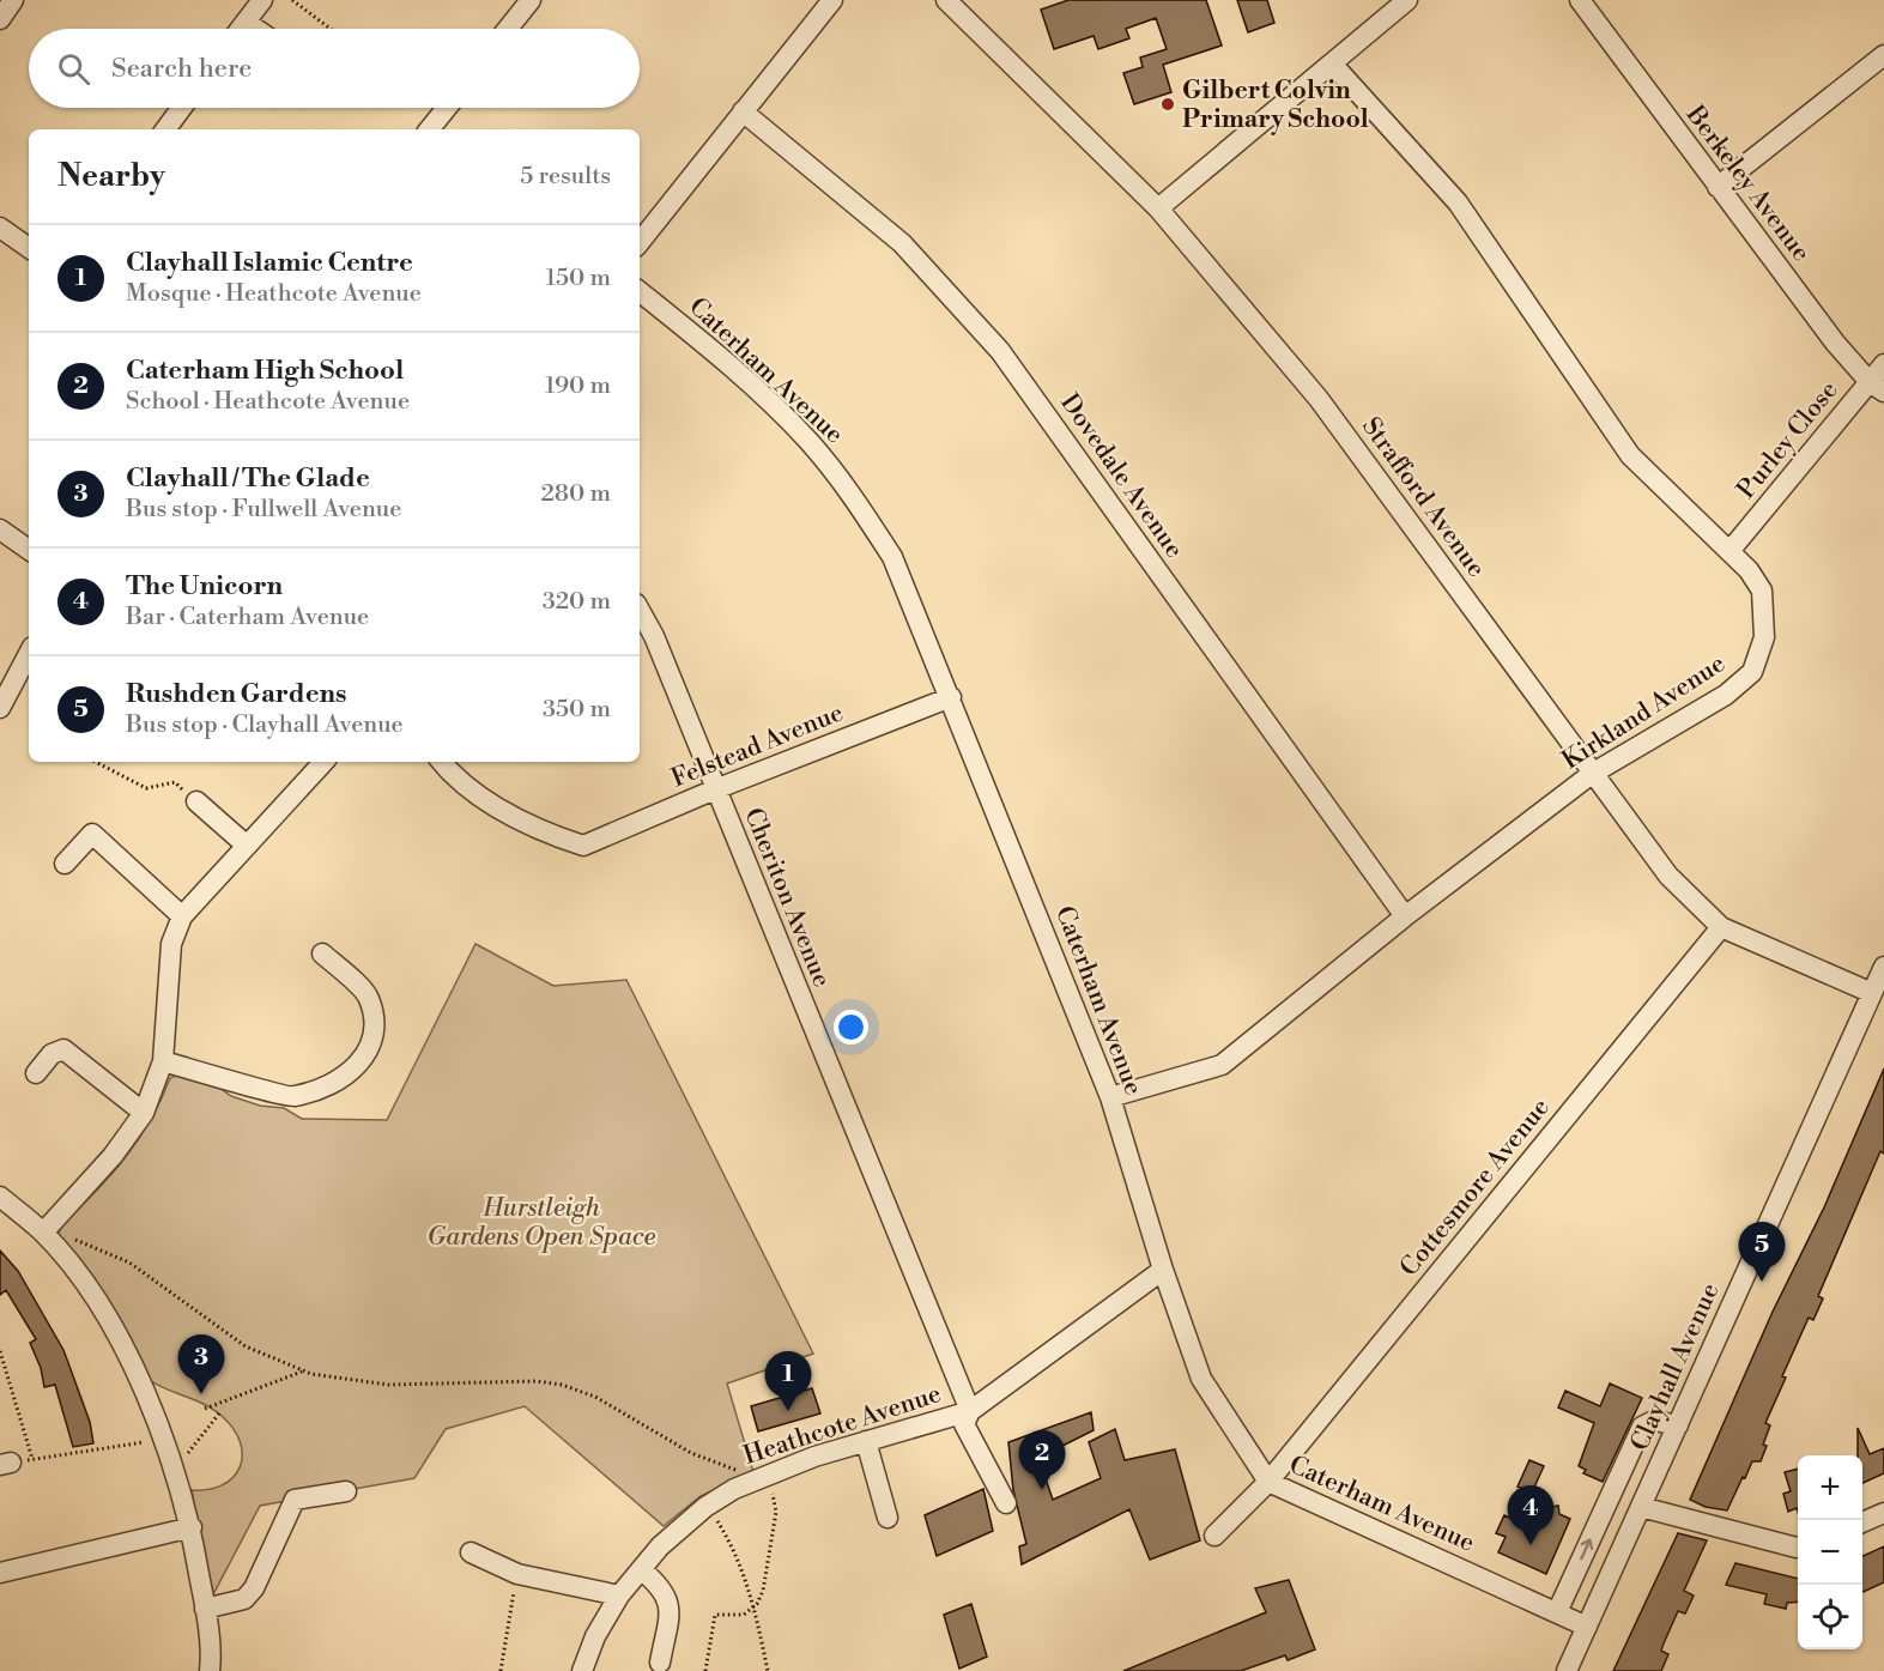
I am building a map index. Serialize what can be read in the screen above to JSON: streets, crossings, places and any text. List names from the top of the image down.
{
  "streets": {
    "street": [
      "Berkeley Avenue",
      "Caterham Avenue",
      "Purley Close",
      "Dovedale Avenue",
      "Strafford Avenue",
      "Kirkland Avenue",
      "Felstead Avenue",
      "Cheriton Avenue",
      "Cottesmore Avenue",
      "Clayhall Avenue",
      "Heathcote Avenue"
    ]
  },
  "crossings": [
    ["Berkeley Avenue", "Purley Close"],
    ["Caterham Avenue", "Kirkland Avenue"],
    ["Caterham Avenue", "Felstead Avenue"],
    ["Caterham Avenue", "Cottesmore Avenue"],
    ["Caterham Avenue", "Clayhall Avenue"],
    ["Caterham Avenue", "Heathcote Avenue"],
    ["Purley Close", "Kirkland Avenue"],
    ["Dovedale Avenue", "Kirkland Avenue"],
    ["Strafford Avenue", "Kirkland Avenue"],
    ["Strafford Avenue", "Cottesmore Avenue"],
    ["Strafford Avenue", "Clayhall Avenue"],
    ["Felstead Avenue", "Cheriton Avenue"],
    ["Cheriton Avenue", "Heathcote Avenue"]
  ],
  "parks": ["Hurstleigh Gardens Open Space"],
  "places": ["Gilbert Colvin Primary School"],
  "page": {
    "search": "Search here",
    "heading": ["Nearby", "5 results"],
    "list": [
      {
        "mark": "1",
        "name": "Clayhall Islamic Centre",
        "note": "Mosque · Heathcote Avenue",
        "value": "150 m"
      },
      {
        "mark": "2",
        "name": "Caterham High School",
        "note": "School · Heathcote Avenue",
        "value": "190 m"
      },
      {
        "mark": "3",
        "name": "Clayhall / The Glade",
        "note": "Bus stop · Fullwell Avenue",
        "value": "280 m"
      },
      {
        "mark": "4",
        "name": "The Unicorn",
        "note": "Bar · Caterham Avenue",
        "value": "320 m"
      },
      {
        "mark": "5",
        "name": "Rushden Gardens",
        "note": "Bus stop · Clayhall Avenue",
        "value": "350 m"
      }
    ],
    "pins": [
      "5",
      "3",
      "1",
      "2",
      "4"
    ],
    "map_buttons": ["+", "−"]
  }
}
